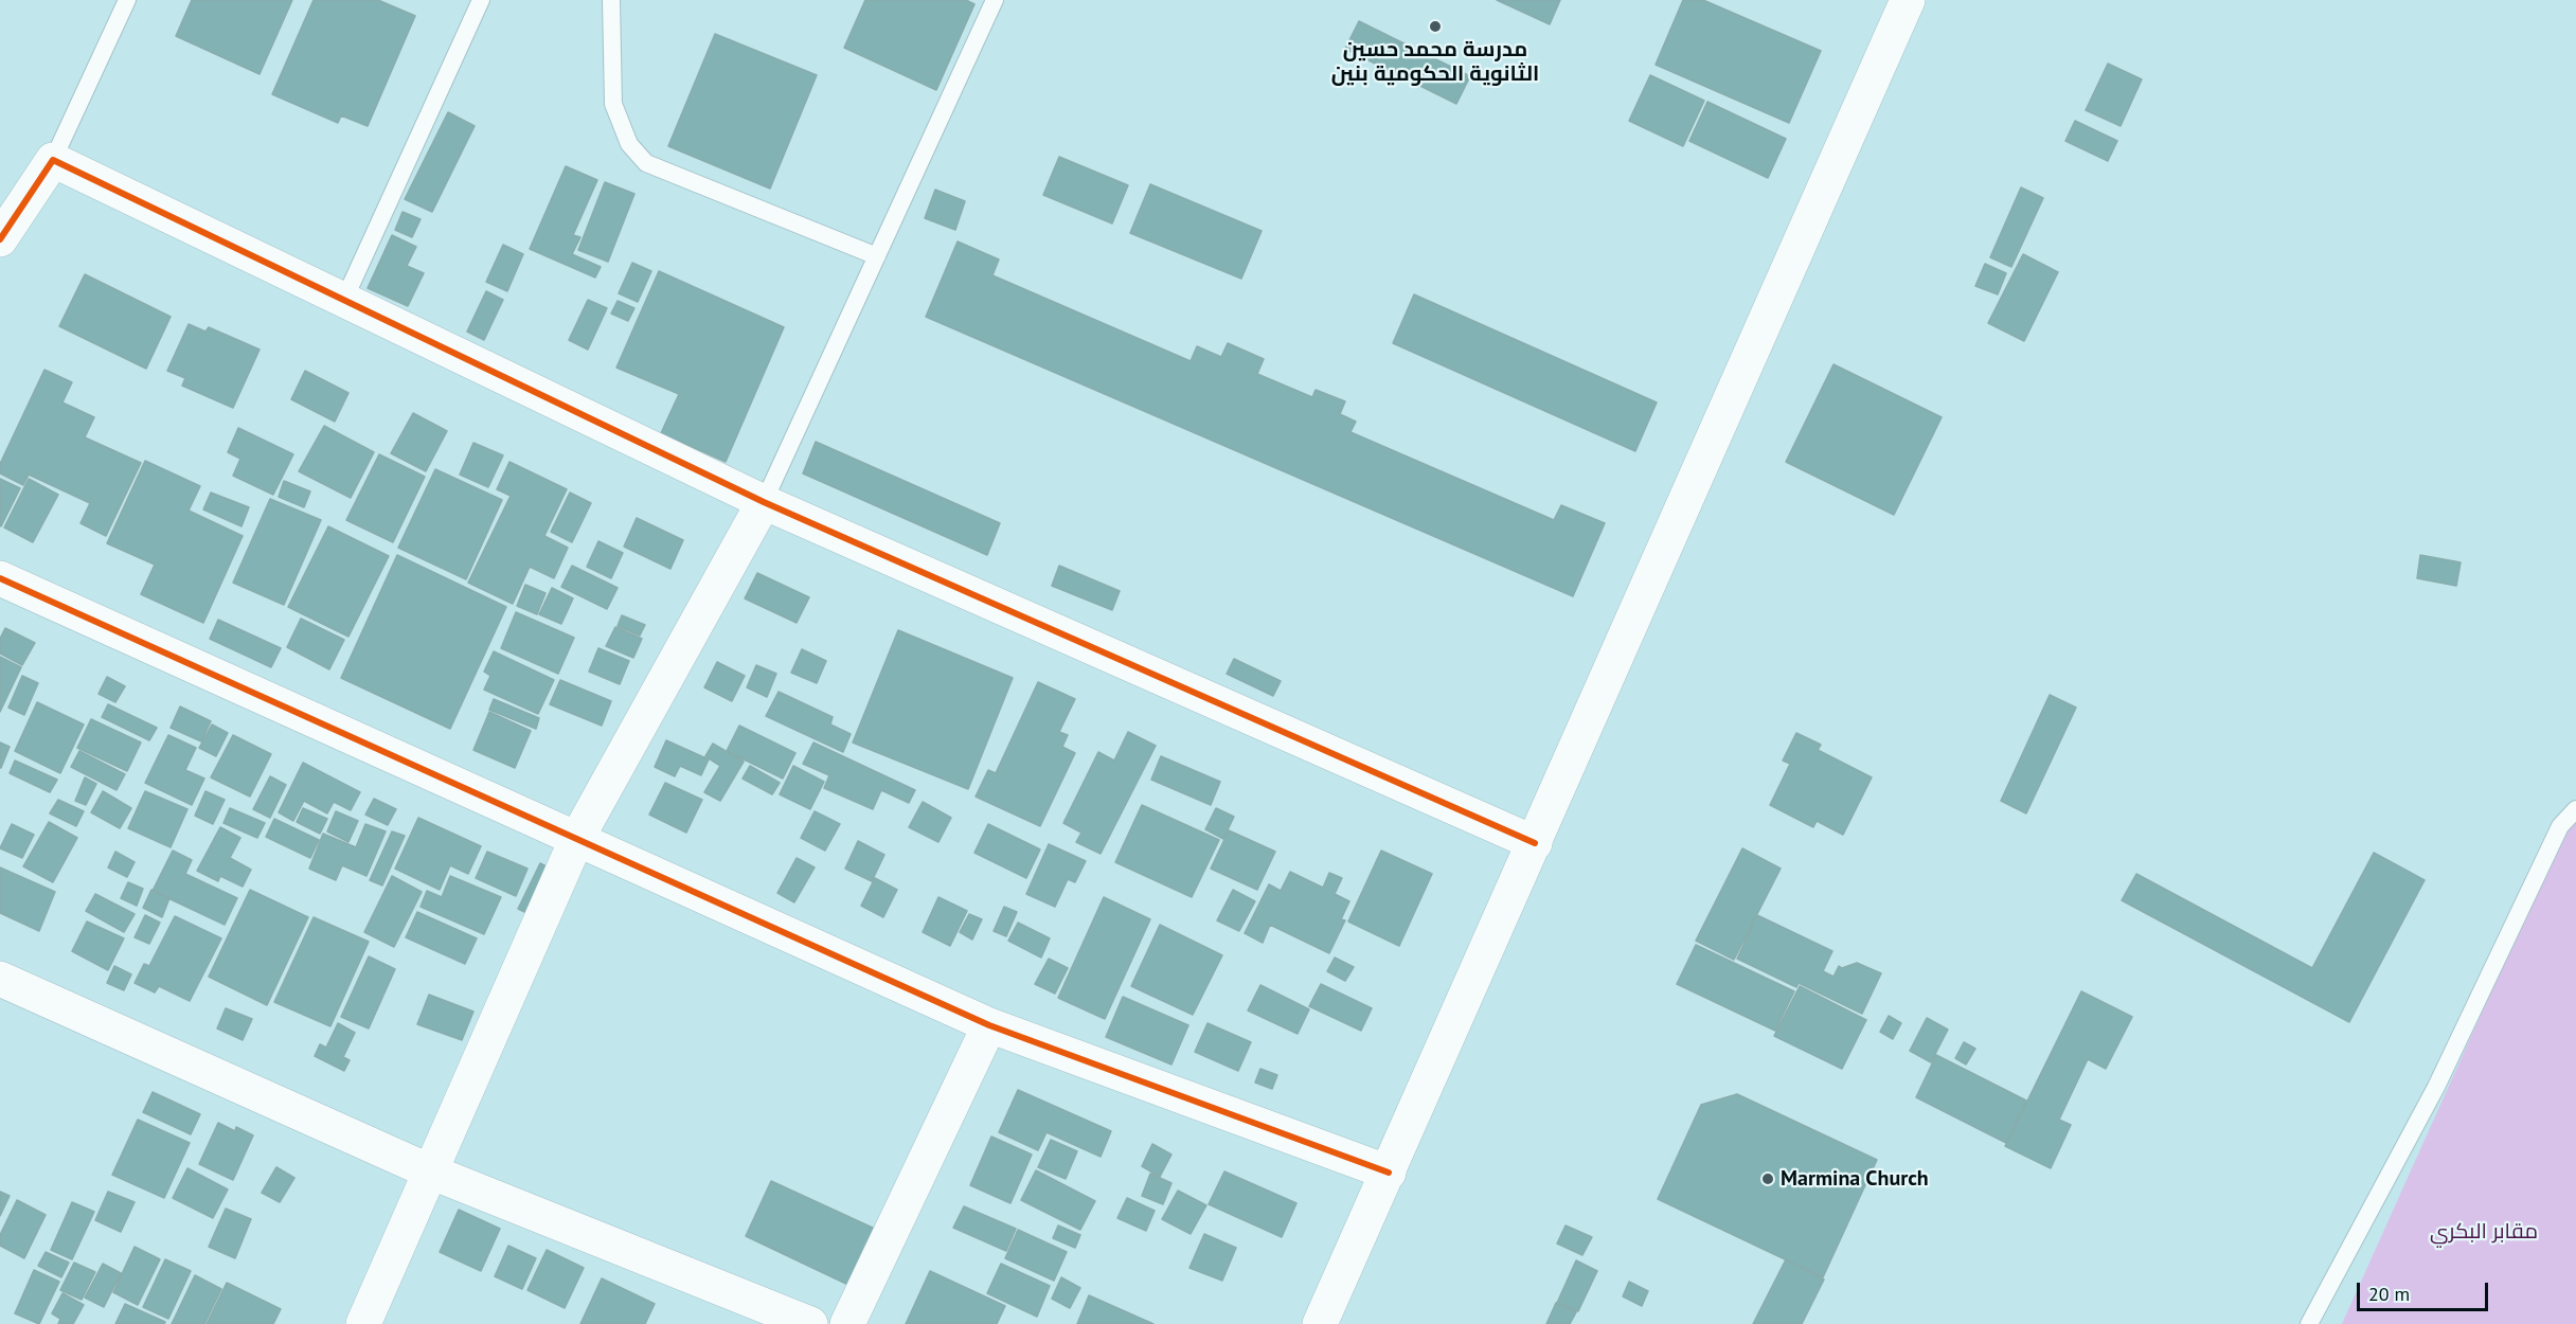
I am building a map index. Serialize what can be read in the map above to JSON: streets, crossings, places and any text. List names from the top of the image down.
{
  "parks": ["مقابر البكري"],
  "places": ["مدرسة محمد حسين الثانوية الحكومية بنين", "Marmina Church"],
  "scale_bar": "20 m"
}
